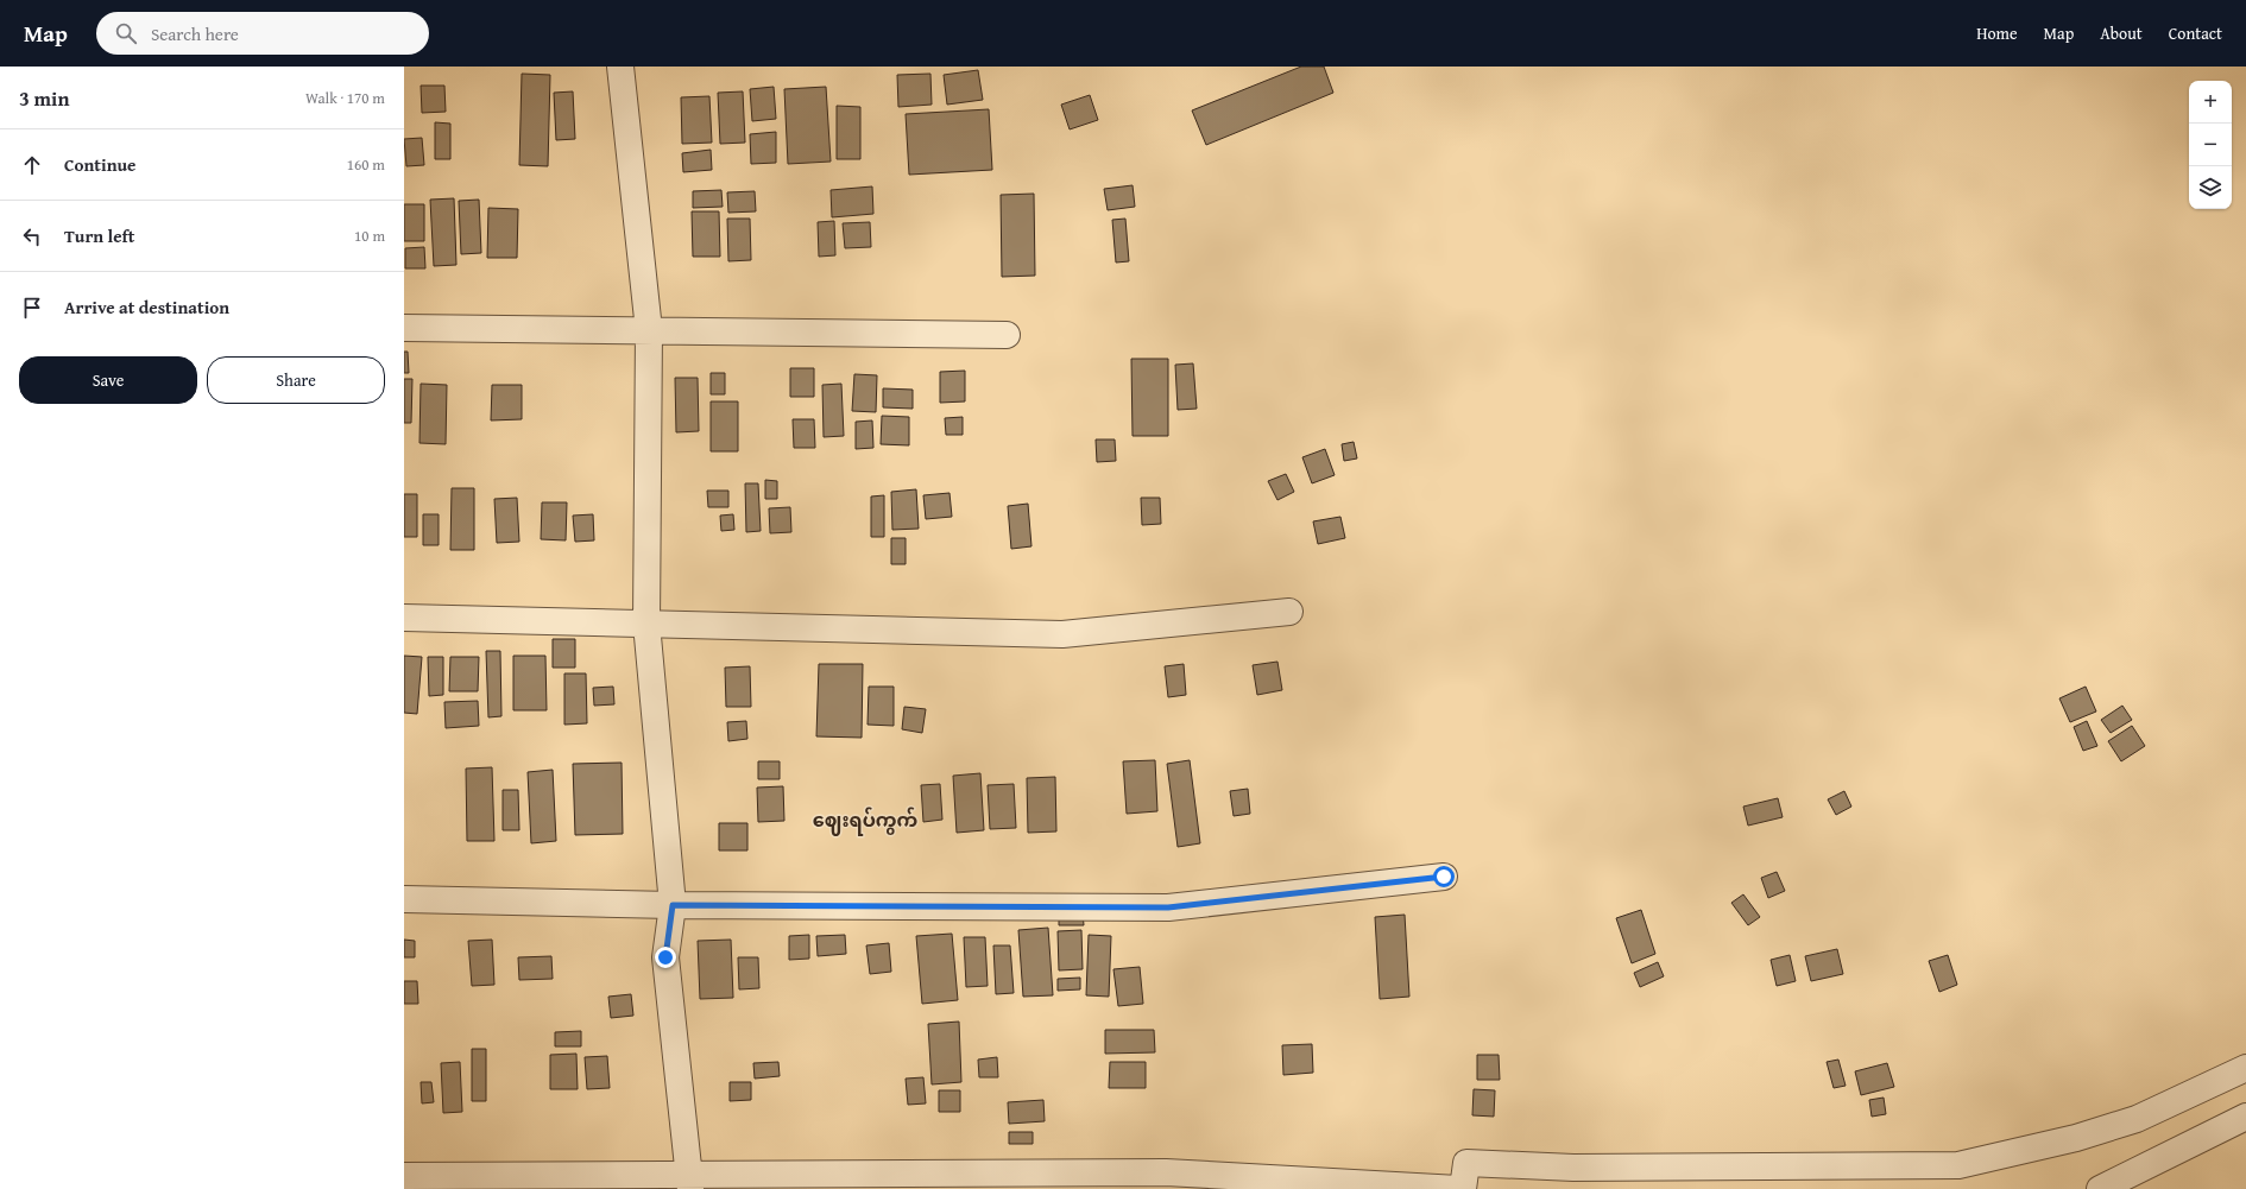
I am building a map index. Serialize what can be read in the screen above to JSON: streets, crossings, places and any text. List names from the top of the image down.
{
  "districts": ["ဈေးရပ်ကွက်"],
  "page": {
    "header": "Map",
    "search": "Search here",
    "nav": [
      "Home",
      "Map",
      "About",
      "Contact"
    ],
    "heading": ["3 min", "Walk · 170 m"],
    "map_buttons": ["+", "−"],
    "list": [
      ["Continue", "160 m"],
      ["Turn left", "10 m"],
      "Arrive at destination"
    ],
    "buttons": ["Save", "Share"]
  }
}
